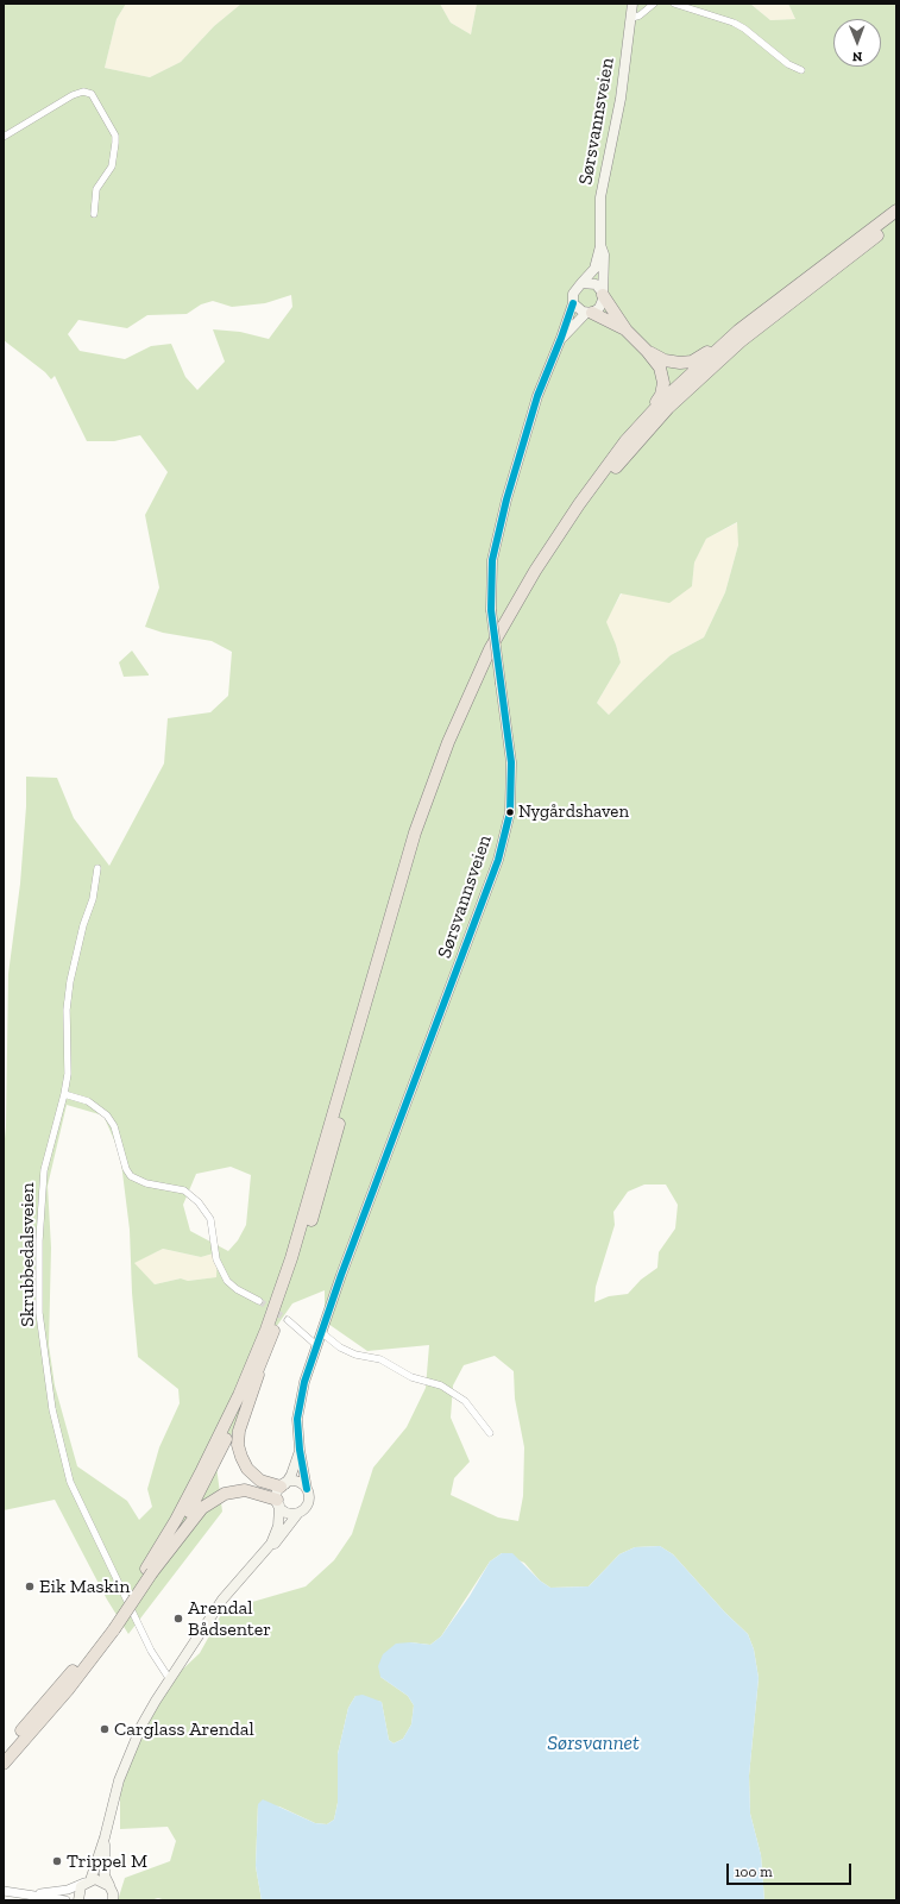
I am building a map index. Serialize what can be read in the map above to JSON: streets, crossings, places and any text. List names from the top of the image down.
{
  "streets": {
    "main road": ["Sørsvannsveien"],
    "street": ["Skrubbedalsveien"]
  },
  "water": ["Sørsvannet"],
  "places": [
    "Nygårdshaven",
    "Eik Maskin",
    "Arendal Bådsenter",
    "Carglass Arendal",
    "Trippel M"
  ],
  "scale_bar": "100 m",
  "north": "bottom"
}
